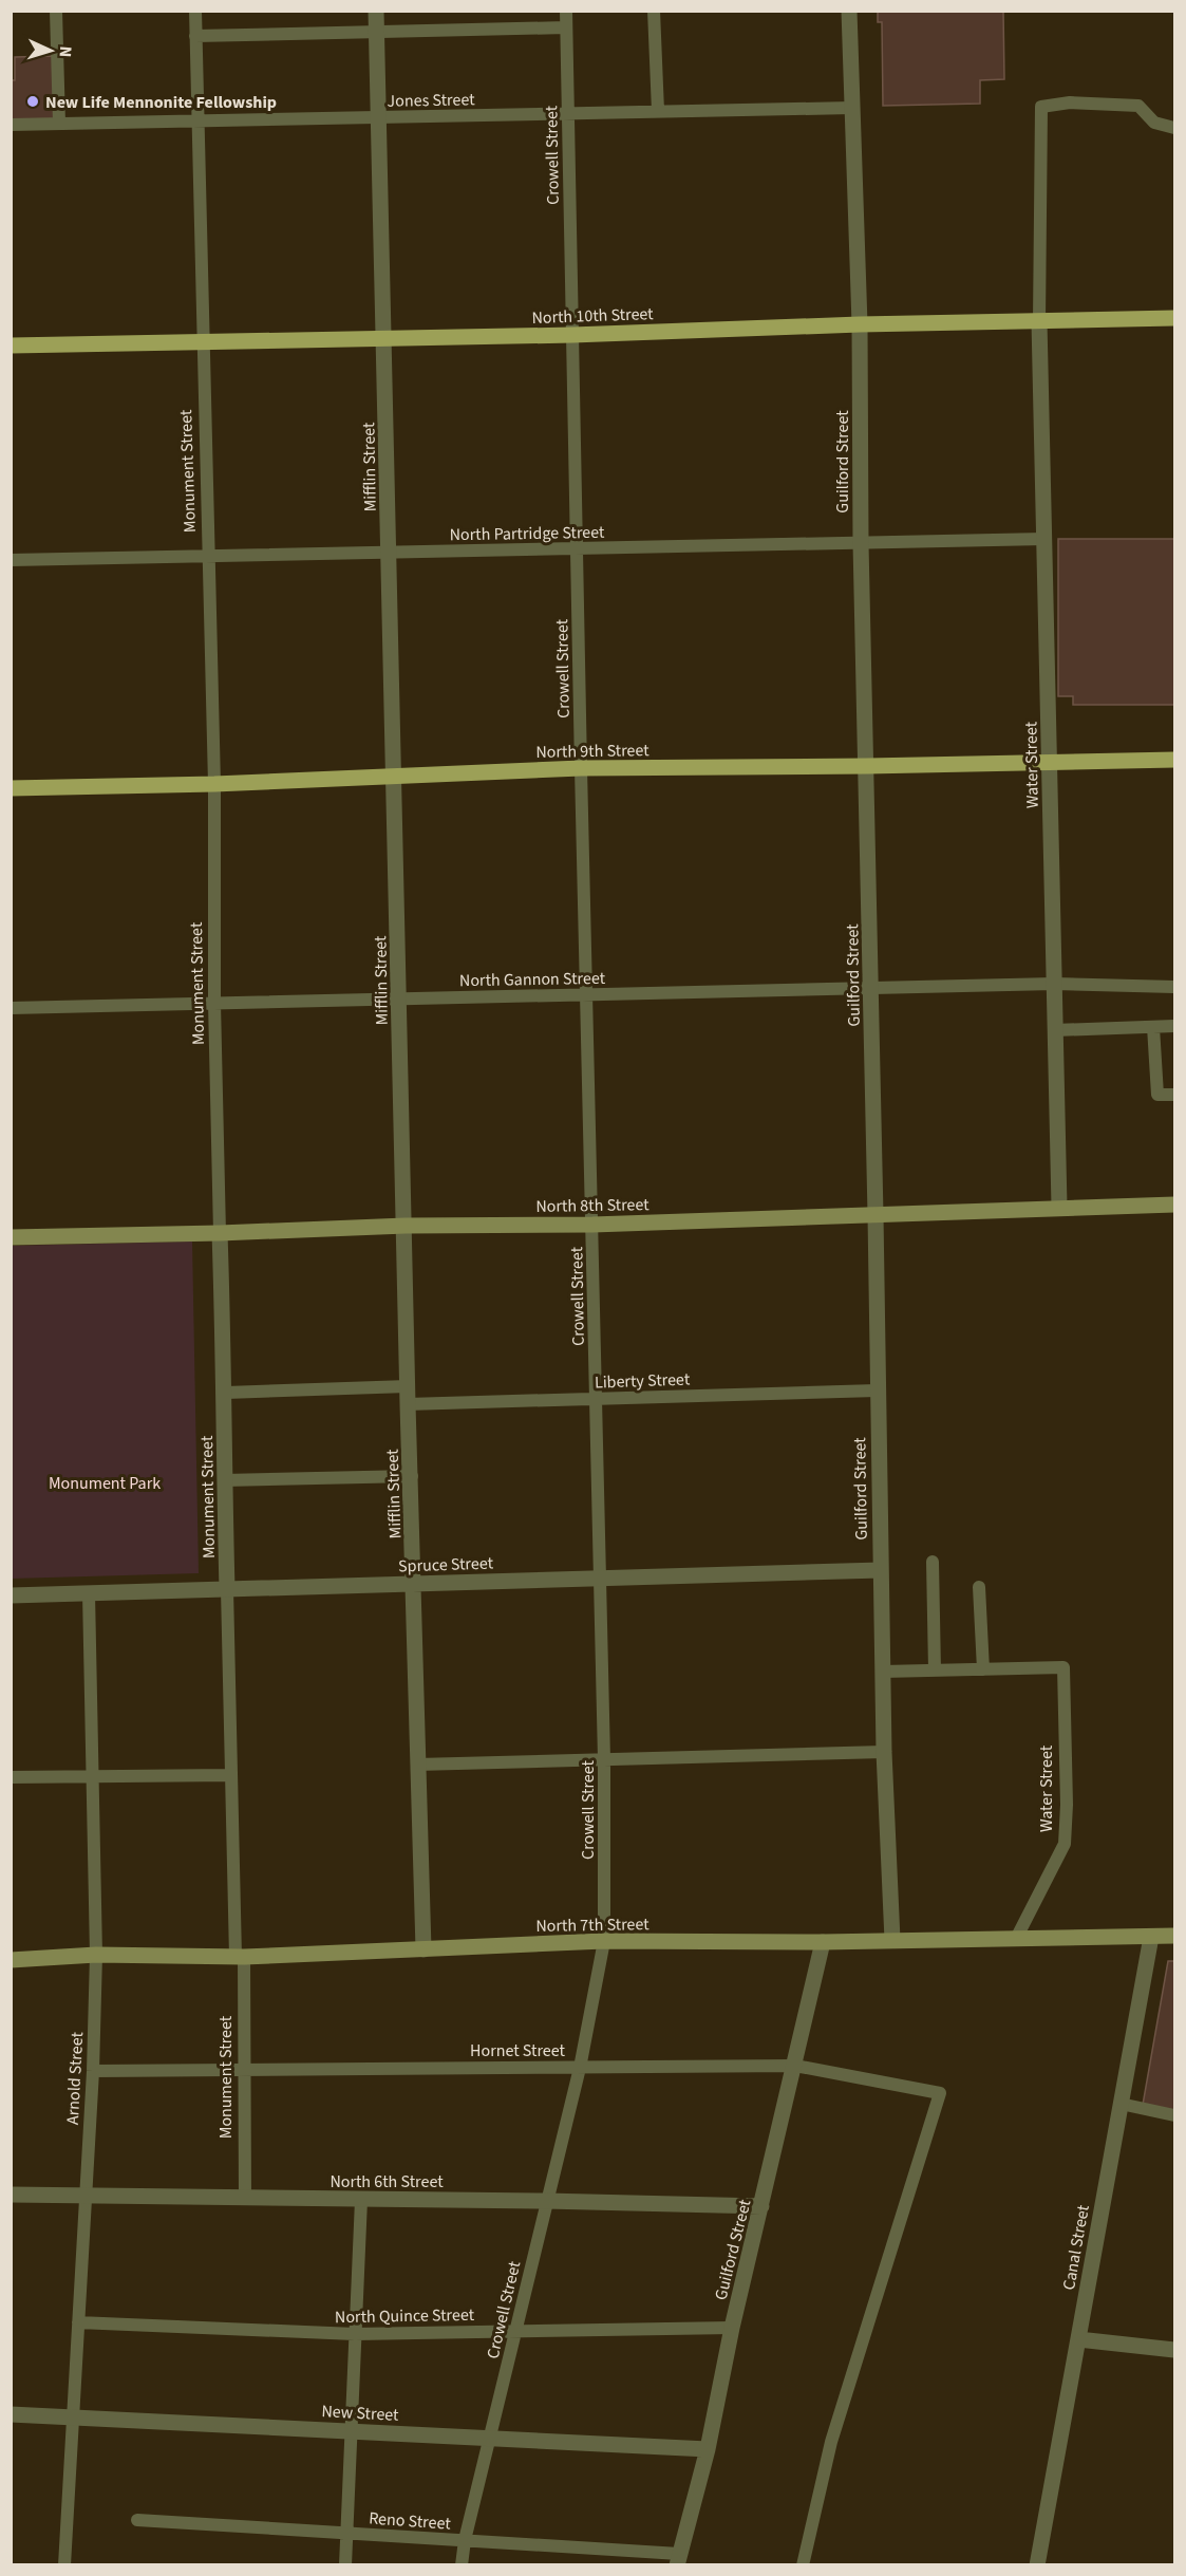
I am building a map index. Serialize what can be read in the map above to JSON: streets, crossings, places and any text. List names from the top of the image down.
{
  "streets": {
    "main road": ["North 10th Street", "North 9th Street"],
    "street": [
      "Guilford Street",
      "Mifflin Street",
      "Monument Street",
      "Water Street",
      "North 8th Street",
      "Spruce Street",
      "North 7th Street",
      "North 6th Street",
      "Canal Street",
      "New Street"
    ],
    "lane": [
      "Jones Street",
      "Crowell Street",
      "North Partridge Street",
      "North Gannon Street",
      "Liberty Street",
      "Hornet Street",
      "Arnold Street",
      "North Quince Street",
      "Reno Street"
    ]
  },
  "crossings": [
    ["Jones Street", "Crowell Street"],
    ["Jones Street", "Guilford Street"],
    ["Jones Street", "Mifflin Street"],
    ["Jones Street", "Monument Street"],
    ["Crowell Street", "North 10th Street"],
    ["Crowell Street", "North Partridge Street"],
    ["Crowell Street", "North 9th Street"],
    ["Crowell Street", "North Gannon Street"],
    ["Crowell Street", "North 8th Street"],
    ["Crowell Street", "Liberty Street"],
    ["Crowell Street", "Spruce Street"],
    ["Crowell Street", "North 7th Street"],
    ["Crowell Street", "Hornet Street"],
    ["Crowell Street", "North 6th Street"],
    ["Crowell Street", "North Quince Street"],
    ["Crowell Street", "New Street"],
    ["Crowell Street", "Reno Street"],
    ["North 10th Street", "Guilford Street"],
    ["North 10th Street", "Mifflin Street"],
    ["North 10th Street", "Monument Street"],
    ["North 10th Street", "Water Street"],
    ["Guilford Street", "North Partridge Street"],
    ["Guilford Street", "North 9th Street"],
    ["Guilford Street", "North Gannon Street"],
    ["Guilford Street", "North 8th Street"],
    ["Guilford Street", "Liberty Street"],
    ["Guilford Street", "Spruce Street"],
    ["Guilford Street", "North 7th Street"],
    ["Guilford Street", "Hornet Street"],
    ["Guilford Street", "North 6th Street"],
    ["Guilford Street", "North Quince Street"],
    ["Guilford Street", "New Street"],
    ["Guilford Street", "Reno Street"],
    ["Mifflin Street", "North Partridge Street"],
    ["Mifflin Street", "North 9th Street"],
    ["Mifflin Street", "North Gannon Street"],
    ["Mifflin Street", "North 8th Street"],
    ["Mifflin Street", "Liberty Street"],
    ["Mifflin Street", "Spruce Street"],
    ["Mifflin Street", "North 7th Street"],
    ["Monument Street", "North Partridge Street"],
    ["Monument Street", "North 9th Street"],
    ["Monument Street", "North Gannon Street"],
    ["Monument Street", "North 8th Street"],
    ["Monument Street", "Spruce Street"],
    ["Monument Street", "North 7th Street"],
    ["Monument Street", "Hornet Street"],
    ["Monument Street", "North 6th Street"],
    ["North Partridge Street", "Water Street"],
    ["North 9th Street", "Water Street"],
    ["Water Street", "North Gannon Street"],
    ["Water Street", "North 8th Street"],
    ["Water Street", "North 7th Street"],
    ["Spruce Street", "Arnold Street"],
    ["North 7th Street", "Arnold Street"],
    ["North 7th Street", "Canal Street"],
    ["Hornet Street", "Arnold Street"],
    ["Arnold Street", "North 6th Street"],
    ["Arnold Street", "North Quince Street"],
    ["Arnold Street", "New Street"]
  ],
  "parks": ["Monument Park"],
  "places": ["New Life Mennonite Fellowship"],
  "north": "right"
}
